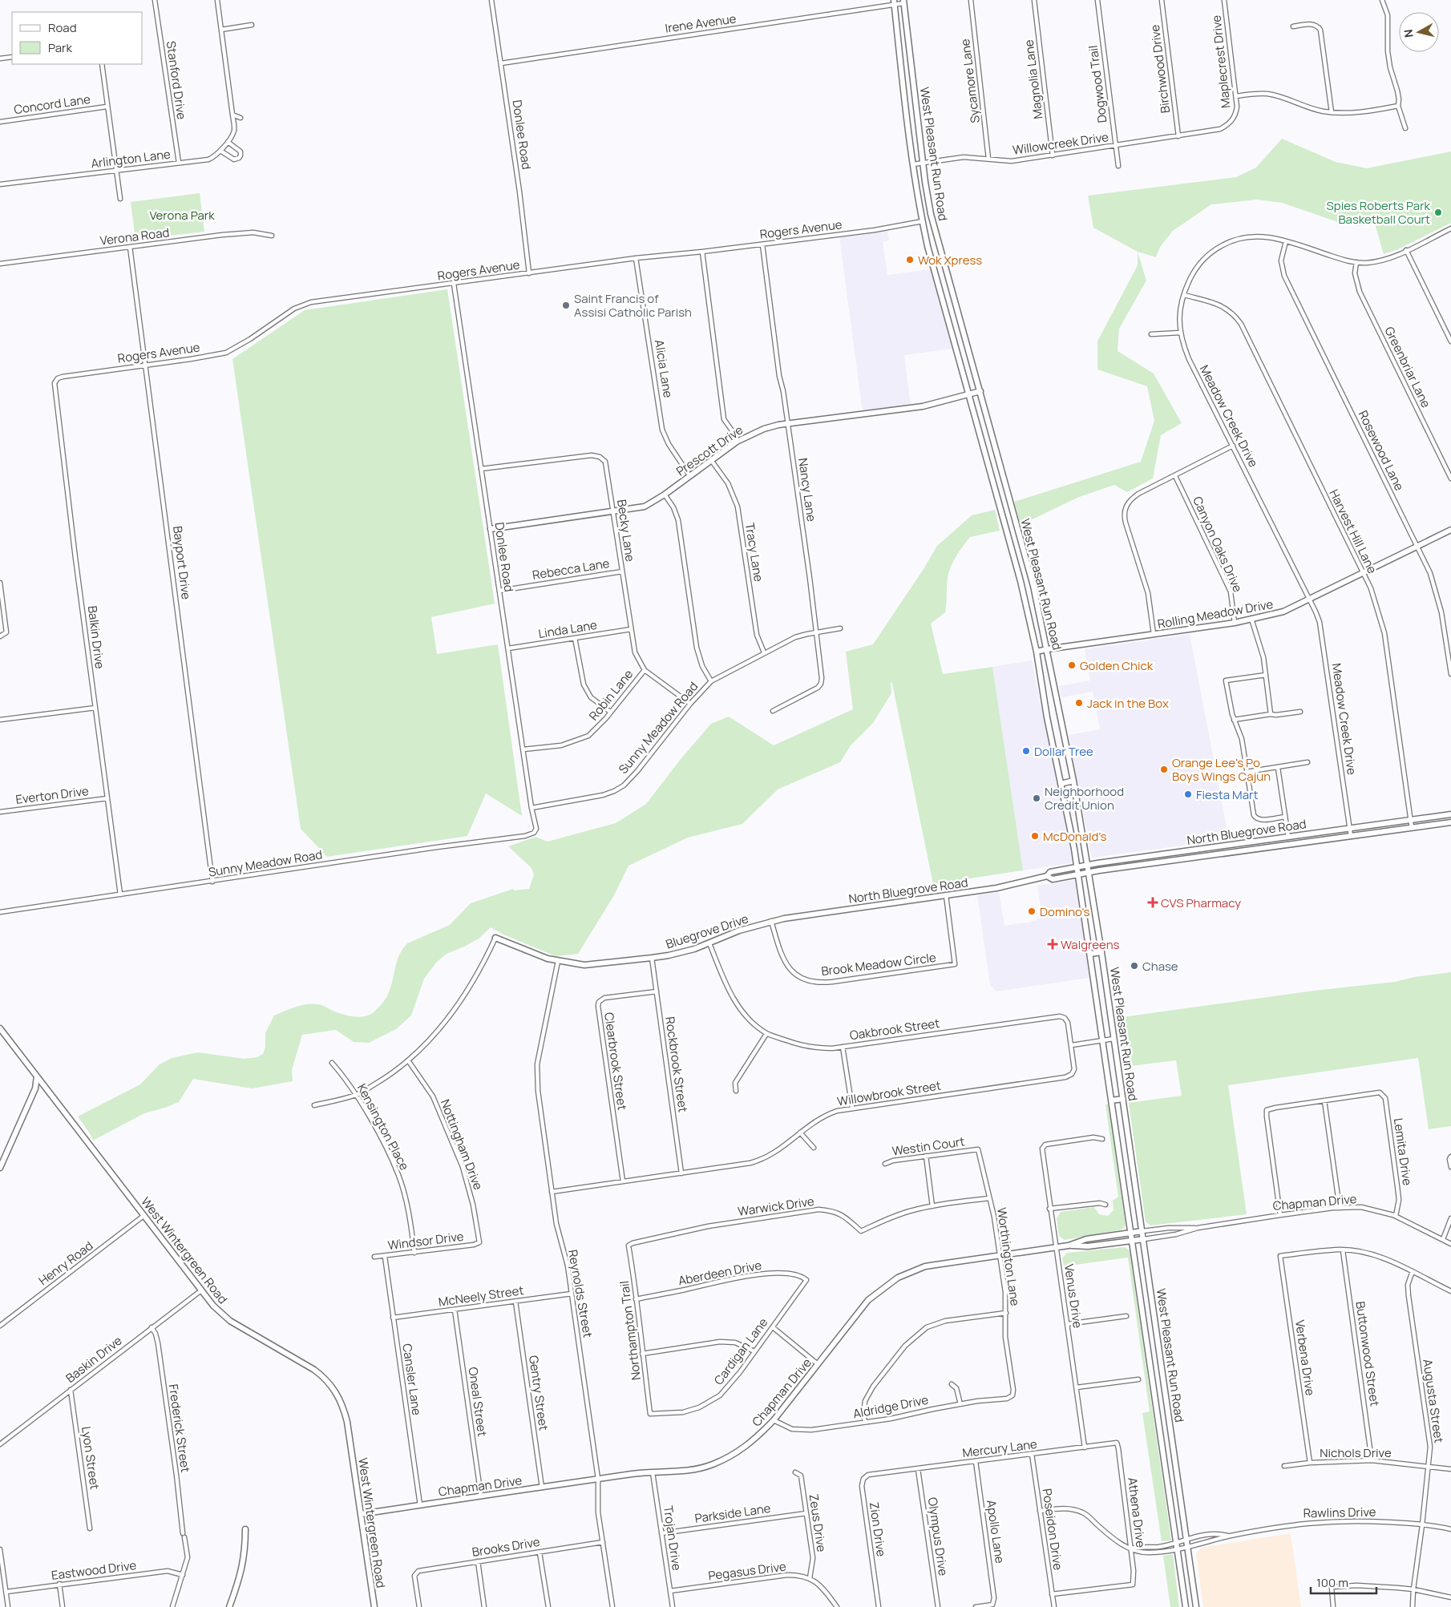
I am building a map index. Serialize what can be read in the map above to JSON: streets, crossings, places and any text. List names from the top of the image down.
{
  "streets": {
    "main road": [
      "West Pleasant Run Road",
      "Prescott Drive",
      "Rolling Meadow Drive",
      "North Bluegrove Road",
      "Bluegrove Drive",
      "Chapman Drive",
      "West Wintergreen Road"
    ],
    "street": [
      "Irene Avenue",
      "Maplecrest Drive",
      "Birchwood Drive",
      "Magnolia Lane",
      "Stanford Drive",
      "Sycamore Lane",
      "Dogwood Trail",
      "Concord Lane",
      "Donlee Road",
      "Willowcreek Drive",
      "Arlington Lane",
      "Rogers Avenue",
      "Verona Road",
      "Greenbriar Lane",
      "Alicia Lane",
      "Meadow Creek Drive",
      "Rosewood Lane",
      "Nancy Lane",
      "Becky Lane",
      "Harvest Hill Lane",
      "Canyon Oaks Drive",
      "Tracy Lane",
      "Bayport Drive",
      "Rebecca Lane",
      "Linda Lane",
      "Balkin Drive",
      "Robin Lane",
      "Sunny Meadow Road",
      "Everton Drive",
      "Brook Meadow Circle",
      "Oakbrook Street",
      "Clearbrook Street",
      "Rockbrook Street",
      "Willowbrook Street",
      "Kensington Place",
      "Nottingham Drive",
      "Westin Court",
      "Lemita Drive",
      "Warwick Drive",
      "Windsor Drive",
      "Worthington Lane",
      "Henry Road",
      "Aberdeen Drive",
      "Reynolds Street",
      "McNeely Street",
      "Venus Drive",
      "Northampton Trail",
      "Cardigan Lane",
      "Buttonwood Street",
      "Verbena Drive",
      "Baskin Drive",
      "Cansler Lane",
      "Gentry Street",
      "Augusta Street",
      "Oneal Street",
      "Aldridge Drive",
      "Frederick Street",
      "Mercury Lane",
      "Nichols Drive",
      "Lyon Street",
      "Athena Drive",
      "Rawlins Drive",
      "Parkside Lane",
      "Zeus Drive",
      "Zion Drive",
      "Poseidon Drive",
      "Apollo Lane",
      "Olympus Drive",
      "Trojan Drive",
      "Brooks Drive",
      "Eastwood Drive",
      "Pegasus Drive"
    ]
  },
  "crossings": [
    ["Irene Avenue", "Donlee Road"],
    ["Irene Avenue", "West Pleasant Run Road"],
    ["Maplecrest Drive", "Willowcreek Drive"],
    ["Birchwood Drive", "Willowcreek Drive"],
    ["Magnolia Lane", "Willowcreek Drive"],
    ["Stanford Drive", "Arlington Lane"],
    ["Sycamore Lane", "Willowcreek Drive"],
    ["Dogwood Trail", "Willowcreek Drive"],
    ["Donlee Road", "Rogers Avenue"],
    ["Donlee Road", "Prescott Drive"],
    ["Donlee Road", "Becky Lane"],
    ["Donlee Road", "Rebecca Lane"],
    ["Donlee Road", "Linda Lane"],
    ["Donlee Road", "Robin Lane"],
    ["Donlee Road", "Sunny Meadow Road"],
    ["Willowcreek Drive", "West Pleasant Run Road"],
    ["West Pleasant Run Road", "Rogers Avenue"],
    ["West Pleasant Run Road", "Prescott Drive"],
    ["West Pleasant Run Road", "Rolling Meadow Drive"],
    ["West Pleasant Run Road", "North Bluegrove Road"],
    ["West Pleasant Run Road", "Chapman Drive"],
    ["West Pleasant Run Road", "Rawlins Drive"],
    ["Rogers Avenue", "Alicia Lane"],
    ["Rogers Avenue", "Nancy Lane"],
    ["Rogers Avenue", "Bayport Drive"],
    ["Rogers Avenue", "Balkin Drive"],
    ["Verona Road", "Bayport Drive"],
    ["Greenbriar Lane", "Meadow Creek Drive"],
    ["Alicia Lane", "Prescott Drive"],
    ["Meadow Creek Drive", "Rosewood Lane"],
    ["Meadow Creek Drive", "Harvest Hill Lane"],
    ["Meadow Creek Drive", "Rolling Meadow Drive"],
    ["Meadow Creek Drive", "North Bluegrove Road"],
    ["Prescott Drive", "Nancy Lane"],
    ["Prescott Drive", "Becky Lane"],
    ["Prescott Drive", "Tracy Lane"],
    ["Rosewood Lane", "Rolling Meadow Drive"],
    ["Nancy Lane", "Sunny Meadow Road"],
    ["Becky Lane", "Rebecca Lane"],
    ["Becky Lane", "Linda Lane"],
    ["Becky Lane", "Robin Lane"],
    ["Becky Lane", "Sunny Meadow Road"],
    ["Harvest Hill Lane", "Rolling Meadow Drive"],
    ["Harvest Hill Lane", "North Bluegrove Road"],
    ["Canyon Oaks Drive", "Rolling Meadow Drive"],
    ["Tracy Lane", "Sunny Meadow Road"],
    ["Bayport Drive", "Sunny Meadow Road"],
    ["Balkin Drive", "Sunny Meadow Road"],
    ["Balkin Drive", "Everton Drive"],
    ["North Bluegrove Road", "Bluegrove Drive"],
    ["North Bluegrove Road", "Brook Meadow Circle"],
    ["Bluegrove Drive", "Brook Meadow Circle"],
    ["Bluegrove Drive", "Oakbrook Street"],
    ["Bluegrove Drive", "Rockbrook Street"],
    ["Bluegrove Drive", "Reynolds Street"],
    ["Oakbrook Street", "Willowbrook Street"],
    ["Clearbrook Street", "Rockbrook Street"],
    ["Clearbrook Street", "Willowbrook Street"],
    ["Rockbrook Street", "Willowbrook Street"],
    ["Willowbrook Street", "Reynolds Street"],
    ["Kensington Place", "Windsor Drive"],
    ["Nottingham Drive", "Windsor Drive"],
    ["Westin Court", "Worthington Lane"],
    ["Lemita Drive", "Chapman Drive"],
    ["Chapman Drive", "West Wintergreen Road"],
    ["Chapman Drive", "Worthington Lane"],
    ["Chapman Drive", "Reynolds Street"],
    ["Chapman Drive", "Venus Drive"],
    ["Chapman Drive", "Cansler Lane"],
    ["Chapman Drive", "Gentry Street"],
    ["Chapman Drive", "Oneal Street"],
    ["Chapman Drive", "Aldridge Drive"],
    ["Chapman Drive", "Trojan Drive"],
    ["Warwick Drive", "Worthington Lane"],
    ["Warwick Drive", "Northampton Trail"],
    ["Windsor Drive", "Cansler Lane"],
    ["West Wintergreen Road", "Henry Road"],
    ["West Wintergreen Road", "Baskin Drive"],
    ["Worthington Lane", "Aldridge Drive"],
    ["Aberdeen Drive", "Northampton Trail"],
    ["Aberdeen Drive", "Cardigan Lane"],
    ["Reynolds Street", "McNeely Street"],
    ["Reynolds Street", "Brooks Drive"],
    ["McNeely Street", "Cansler Lane"],
    ["McNeely Street", "Gentry Street"],
    ["McNeely Street", "Oneal Street"],
    ["Venus Drive", "Mercury Lane"],
    ["Northampton Trail", "Cardigan Lane"],
    ["Buttonwood Street", "Verbena Drive"],
    ["Buttonwood Street", "Nichols Drive"],
    ["Verbena Drive", "Nichols Drive"],
    ["Baskin Drive", "Frederick Street"],
    ["Baskin Drive", "Lyon Street"],
    ["Augusta Street", "Nichols Drive"],
    ["Augusta Street", "Rawlins Drive"],
    ["Frederick Street", "Eastwood Drive"],
    ["Mercury Lane", "Athena Drive"],
    ["Mercury Lane", "Zion Drive"],
    ["Mercury Lane", "Poseidon Drive"],
    ["Mercury Lane", "Apollo Lane"],
    ["Mercury Lane", "Olympus Drive"],
    ["Athena Drive", "Rawlins Drive"],
    ["Athena Drive", "Poseidon Drive"],
    ["Rawlins Drive", "Poseidon Drive"],
    ["Parkside Lane", "Zeus Drive"],
    ["Parkside Lane", "Trojan Drive"],
    ["Zeus Drive", "Pegasus Drive"],
    ["Trojan Drive", "Pegasus Drive"]
  ],
  "parks": ["Verona Park"],
  "places": {
    "other": [
      "Spies Roberts Park Basketball Court",
      "Wok Xpress",
      "Saint Francis of Assisi Catholic Parish",
      "Golden Chick",
      "Jack in the Box",
      "Dollar Tree",
      "Orange Lee's Po Boys Wings Cajun",
      "Fiesta Mart",
      "Neighborhood Credit Union",
      "McDonald's",
      "Domino's",
      "Chase"
    ],
    "health": ["CVS Pharmacy", "Walgreens"]
  },
  "legend": ["Road", "Park"],
  "scale_bar": "100 m",
  "north": "left"
}
